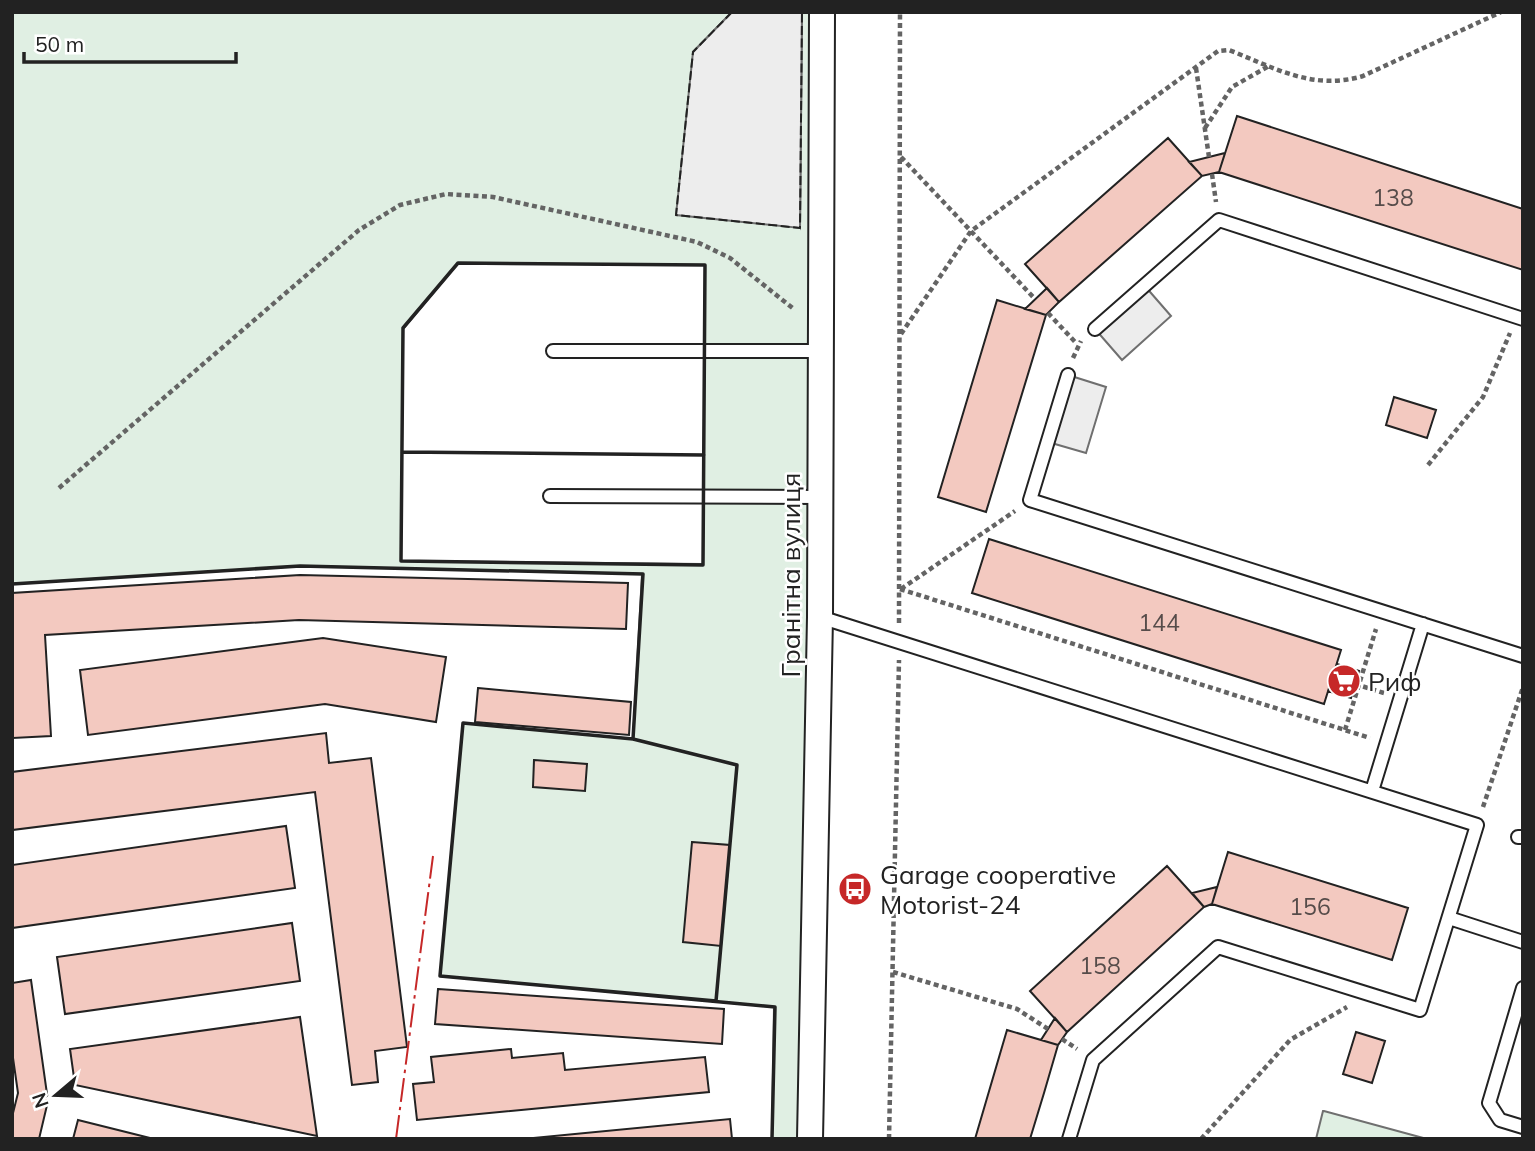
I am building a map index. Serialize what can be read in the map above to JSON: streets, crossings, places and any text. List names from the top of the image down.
{
  "streets": {
    "street": ["Гранітна вулиця"]
  },
  "places": {
    "supermarket": ["Риф"],
    "bus stop": ["Garage cooperative Motorist-24"]
  },
  "house_numbers": [
    "138",
    "144",
    "156",
    "158"
  ],
  "scale_bar": "50 m",
  "north": "left"
}
